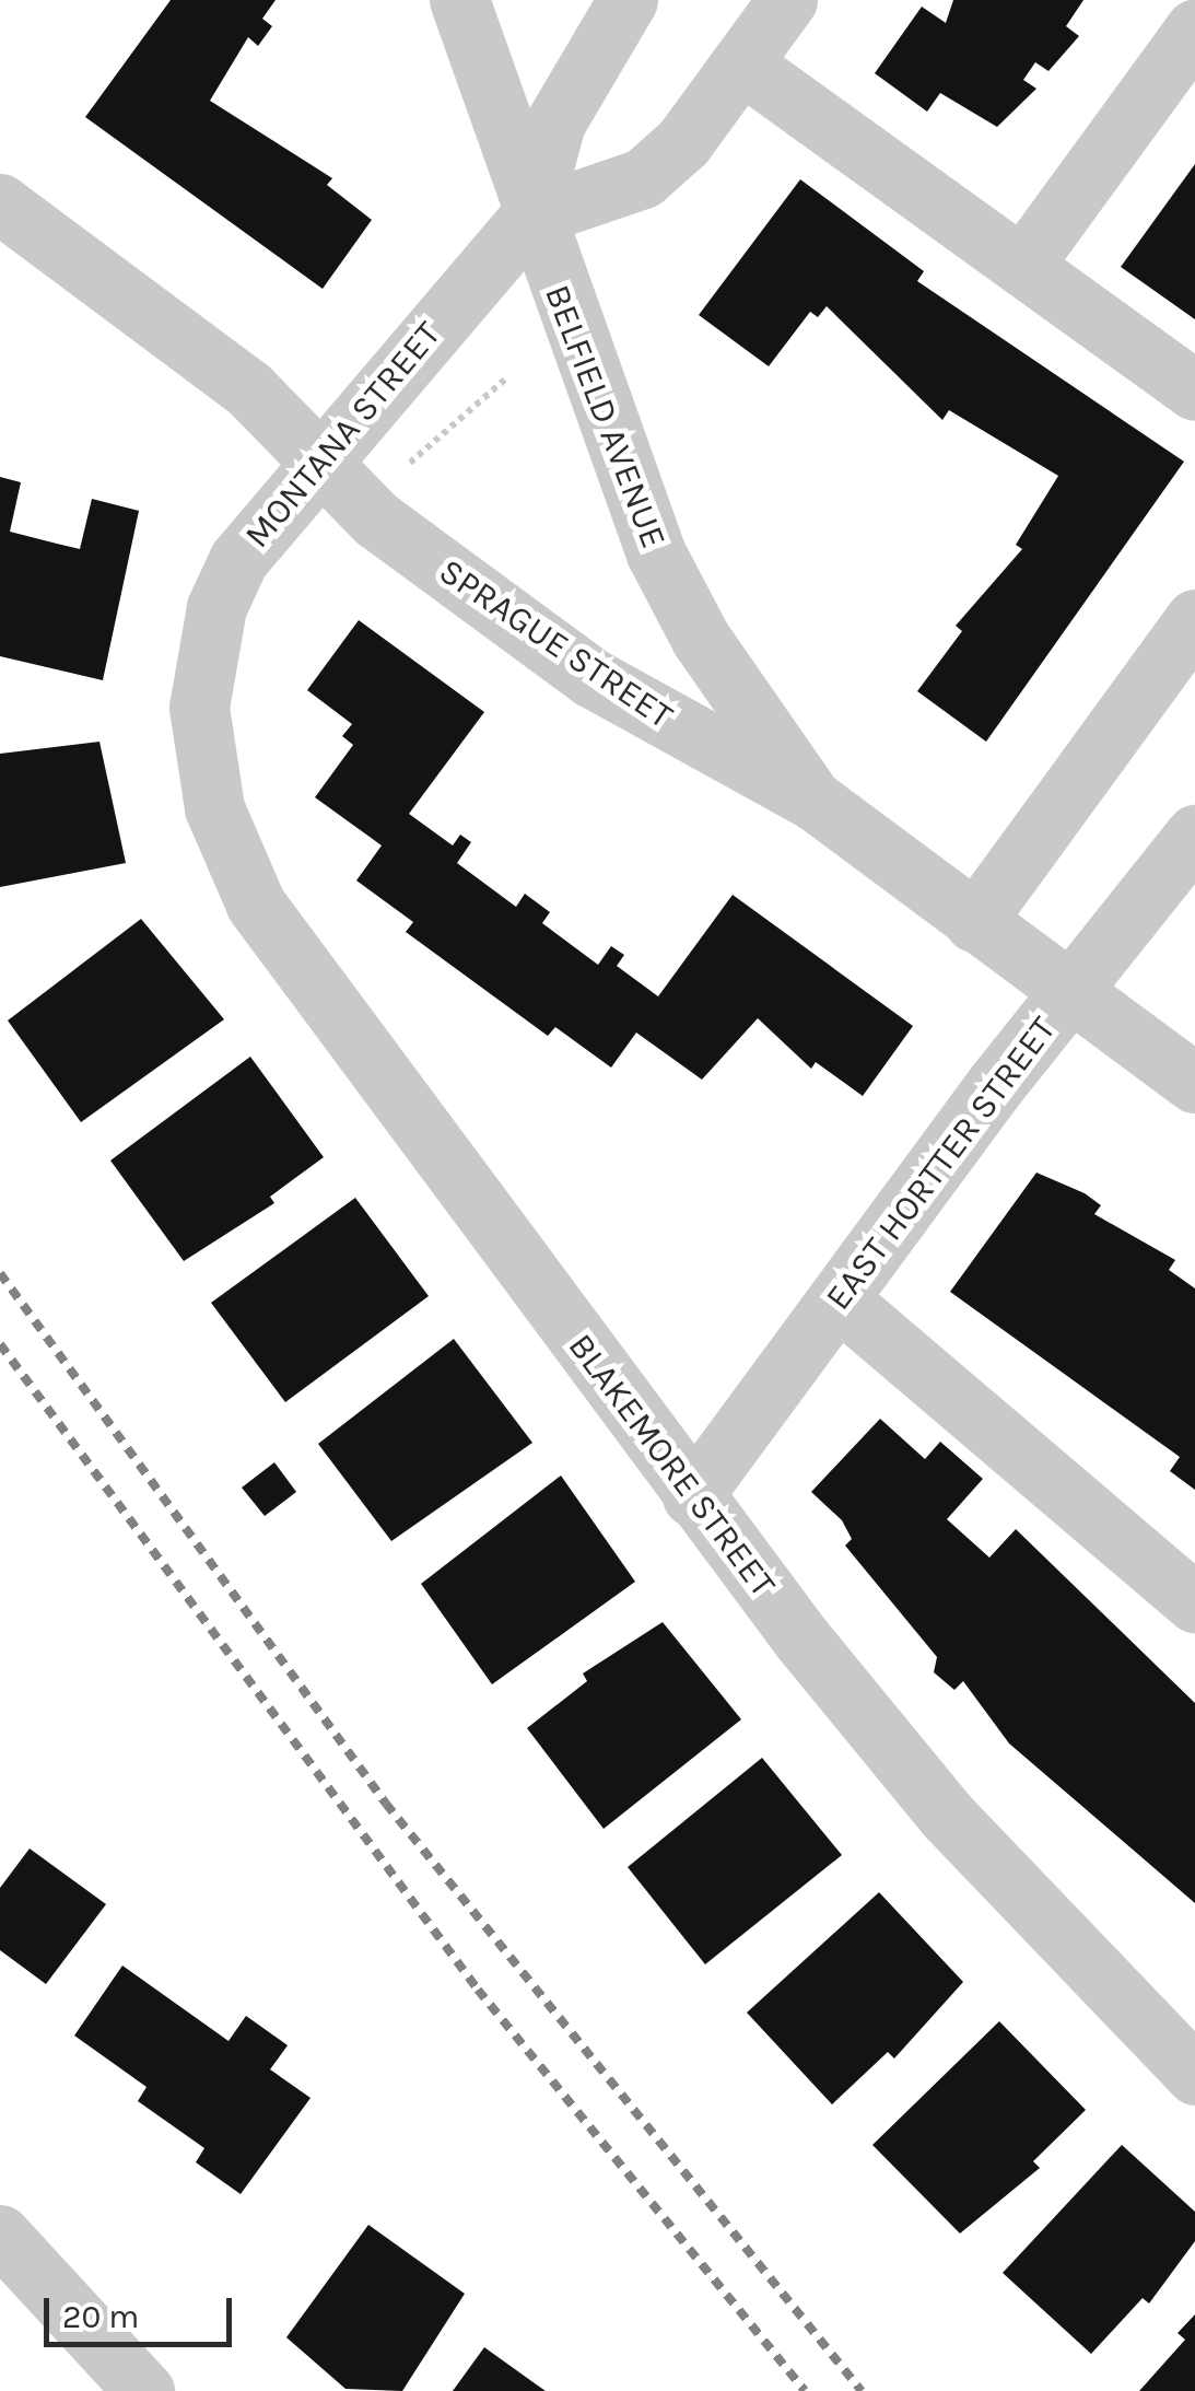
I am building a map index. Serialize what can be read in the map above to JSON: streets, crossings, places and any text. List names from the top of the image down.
{
  "streets": {
    "street": [
      "BELFIELD AVENUE",
      "MONTANA STREET",
      "SPRAGUE STREET",
      "EAST HORTTER STREET",
      "BLAKEMORE STREET"
    ]
  },
  "crossings": [
    ["BELFIELD AVENUE", "MONTANA STREET"],
    ["BELFIELD AVENUE", "SPRAGUE STREET"],
    ["MONTANA STREET", "SPRAGUE STREET"],
    ["MONTANA STREET", "BLAKEMORE STREET"],
    ["SPRAGUE STREET", "EAST HORTTER STREET"],
    ["EAST HORTTER STREET", "BLAKEMORE STREET"]
  ],
  "scale_bar": "20 m"
}
